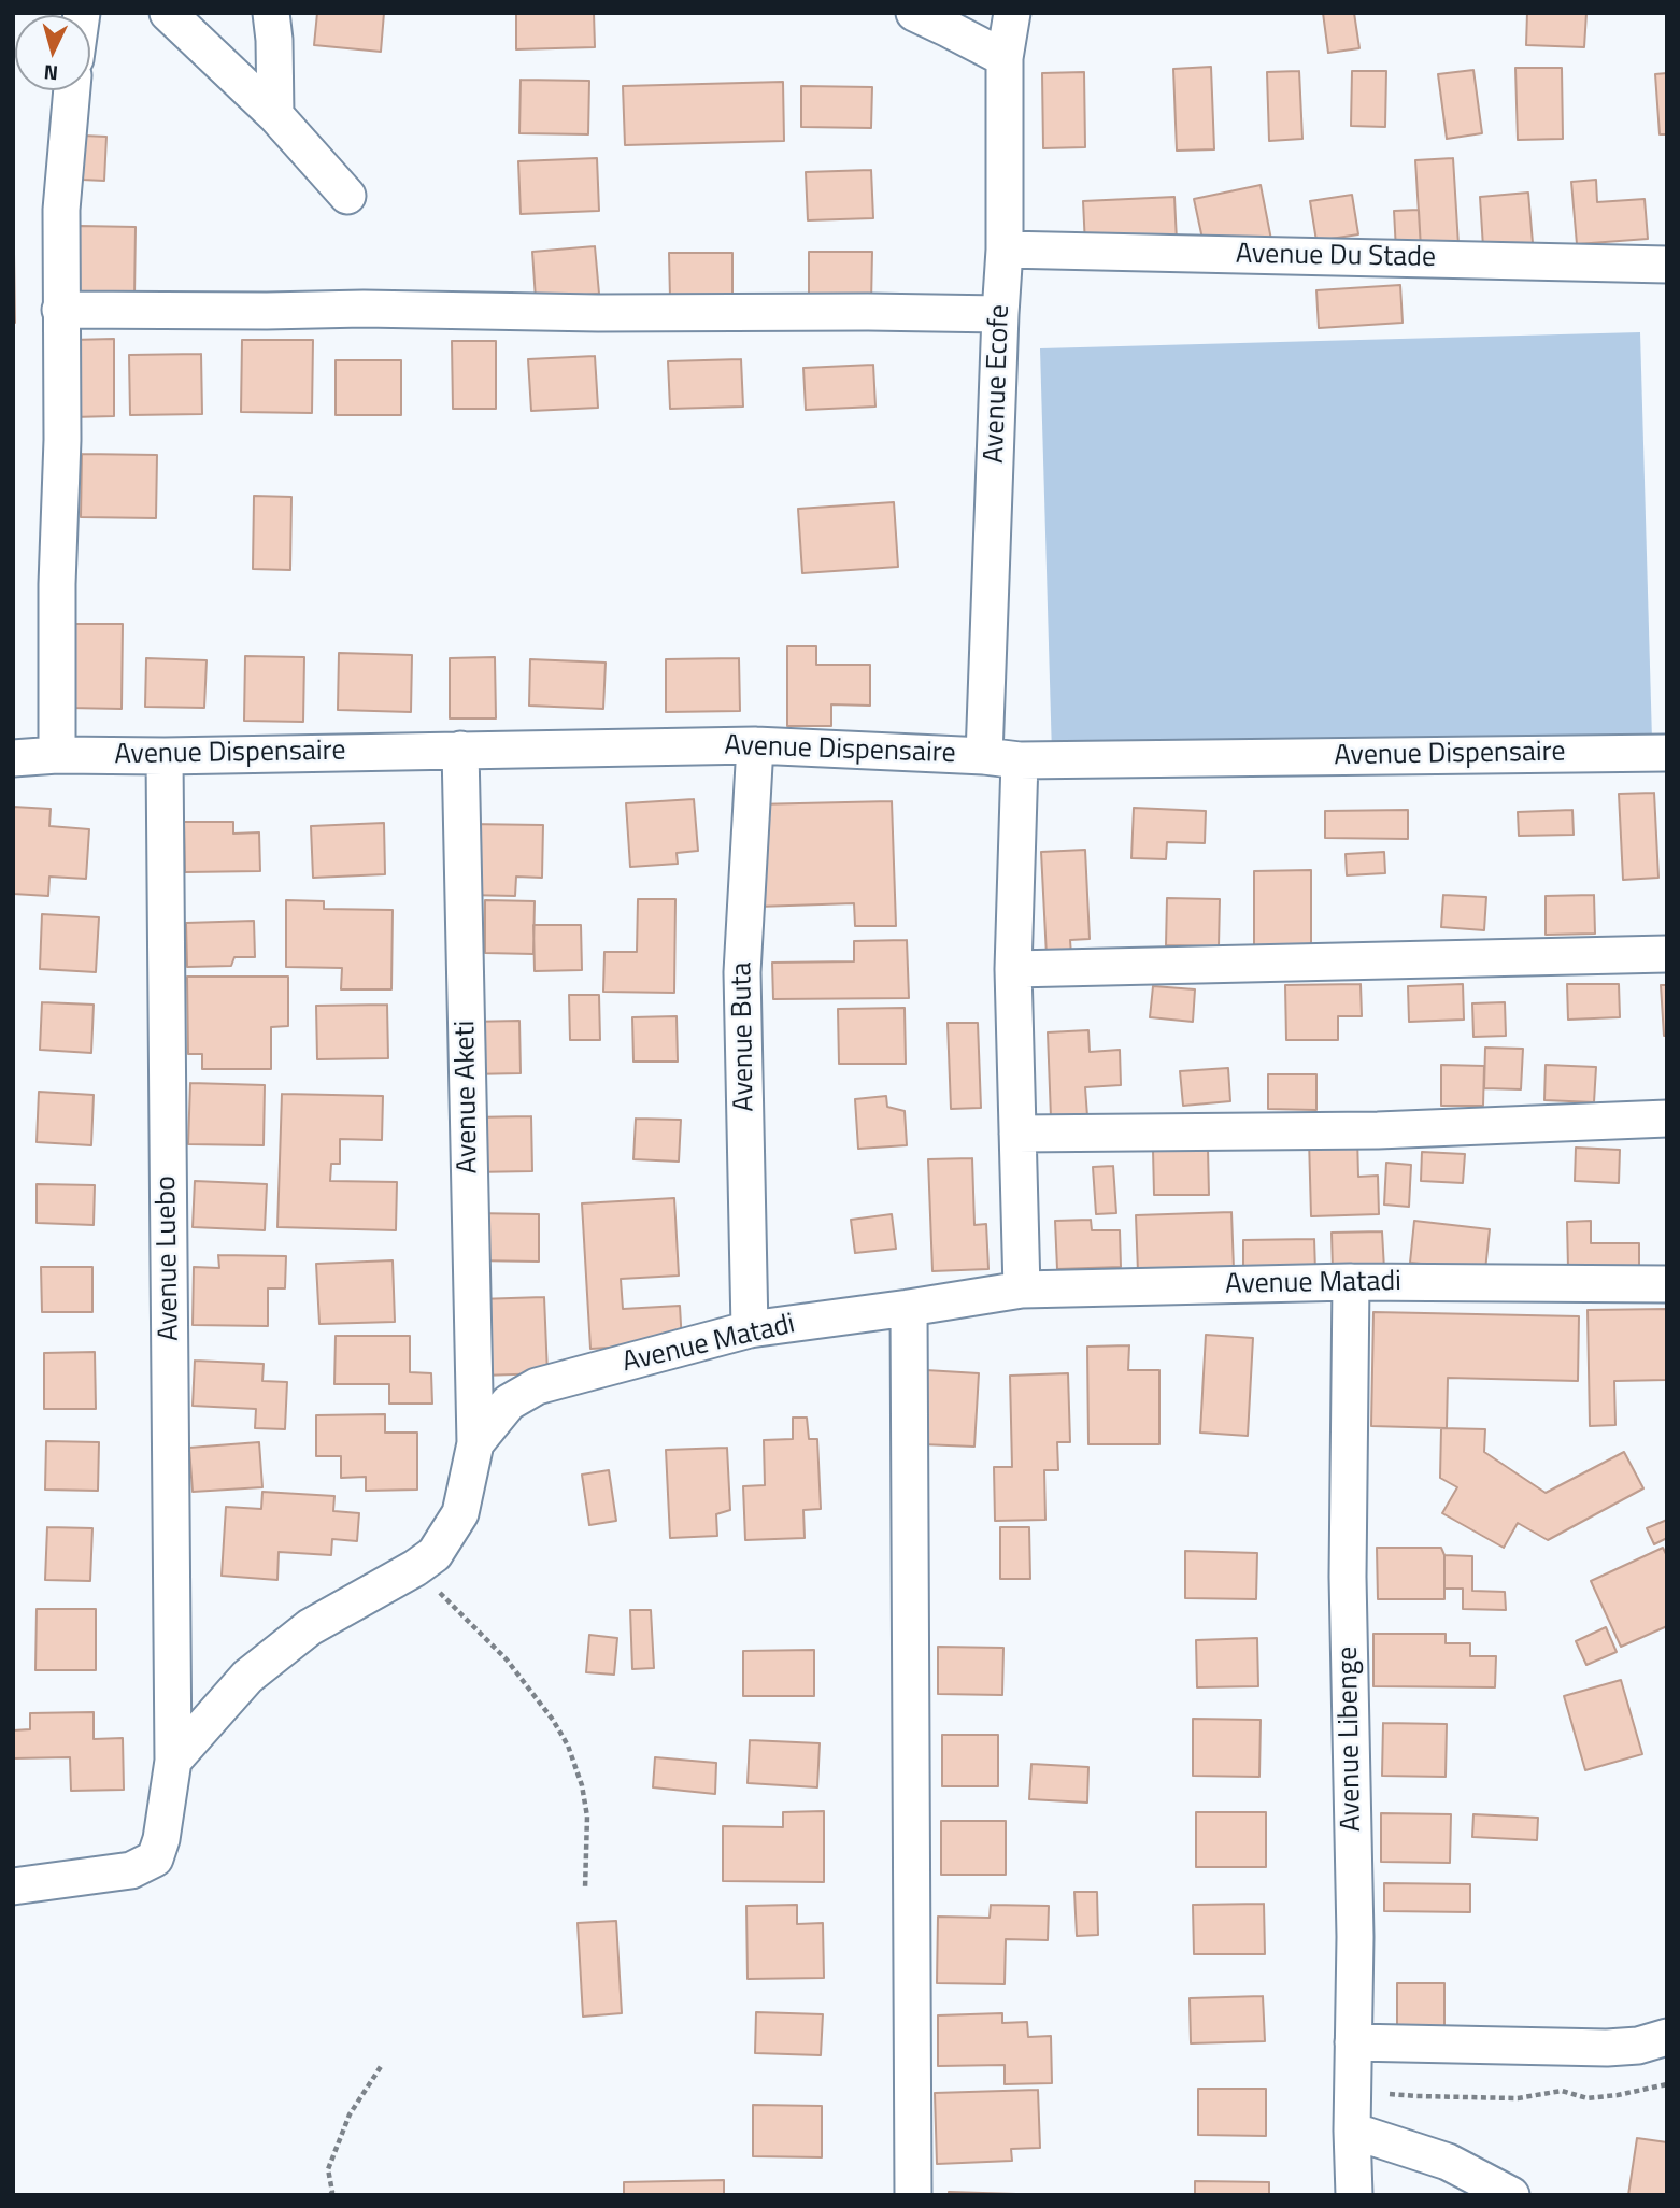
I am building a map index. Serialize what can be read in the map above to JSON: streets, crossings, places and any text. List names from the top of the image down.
{
  "streets": {
    "street": [
      "Avenue Du Stade",
      "Avenue Ecofe",
      "Avenue Dispensaire",
      "Avenue Buta",
      "Avenue Aketi",
      "Avenue Luebo",
      "Avenue Matadi",
      "Avenue Libenge"
    ]
  },
  "crossings": [
    ["Avenue Du Stade", "Avenue Ecofe"],
    ["Avenue Ecofe", "Avenue Dispensaire"],
    ["Avenue Dispensaire", "Avenue Buta"],
    ["Avenue Dispensaire", "Avenue Aketi"],
    ["Avenue Dispensaire", "Avenue Luebo"],
    ["Avenue Buta", "Avenue Matadi"],
    ["Avenue Aketi", "Avenue Matadi"],
    ["Avenue Luebo", "Avenue Matadi"],
    ["Avenue Matadi", "Avenue Libenge"]
  ],
  "north": "bottom"
}
